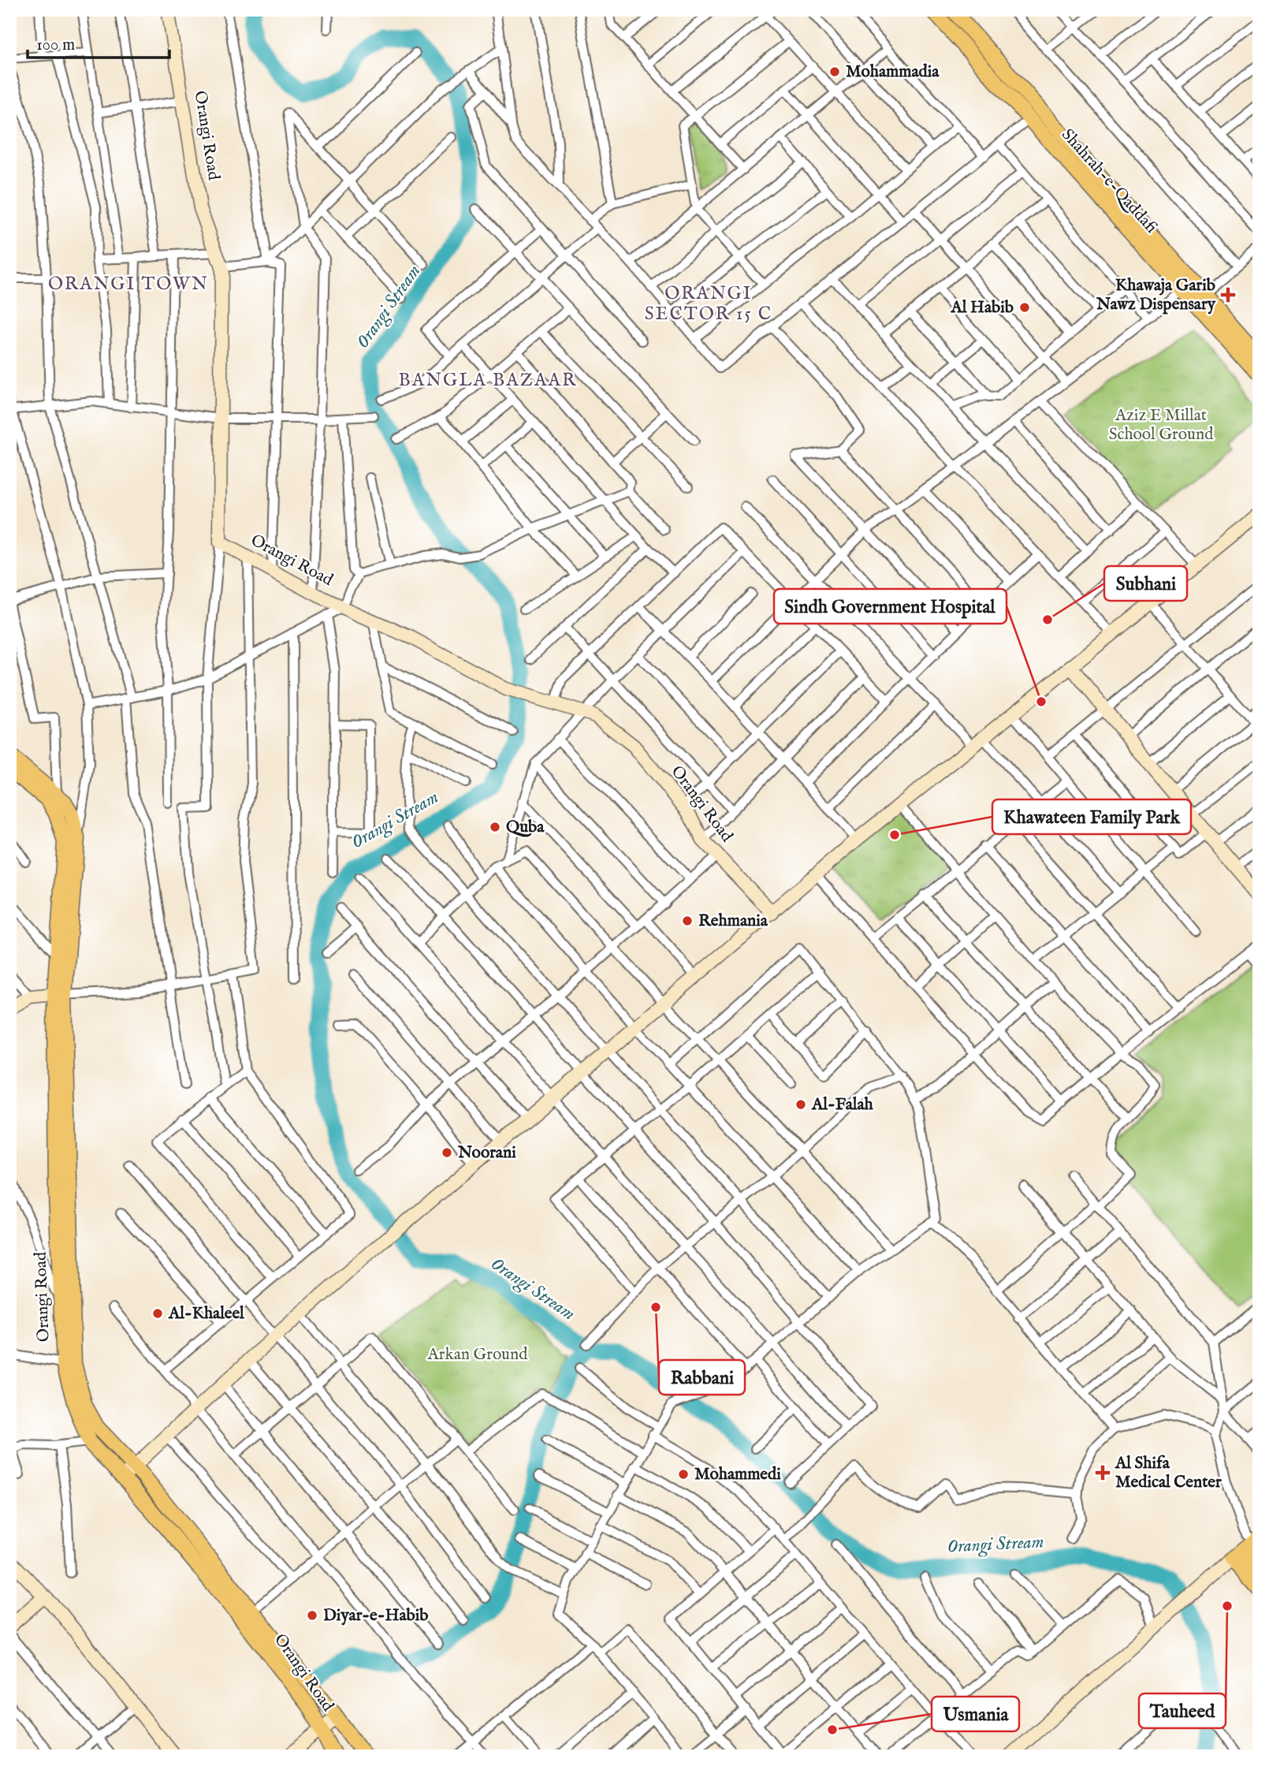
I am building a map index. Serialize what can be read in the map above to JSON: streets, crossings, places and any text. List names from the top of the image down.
{
  "streets": {
    "main road": ["Orangi Road", "Shahrah-e-Qaddafi"]
  },
  "districts": ["ORANGI TOWN", "ORANGI SECTOR 15 C", "BANGLA BAZAAR"],
  "water": ["Orangi Stream"],
  "parks": ["Aziz E Millat School Ground", "Arkan Ground"],
  "places": {
    "other": [
      "Mohammadia",
      "Al Habib",
      "Subhani",
      "Sindh Government Hospital",
      "Quba",
      "Khawateen Family Park",
      "Rehmania",
      "Al-Falah",
      "Noorani",
      "Rabbani",
      "Al-Khaleel",
      "Mohammedi",
      "Tauheed",
      "Diyar-e-Habib",
      "Usmania"
    ],
    "health": ["Khawaja Garib Nawz Dispensary", "Al Shifa Medical Center"]
  },
  "scale_bar": "100 m"
}
